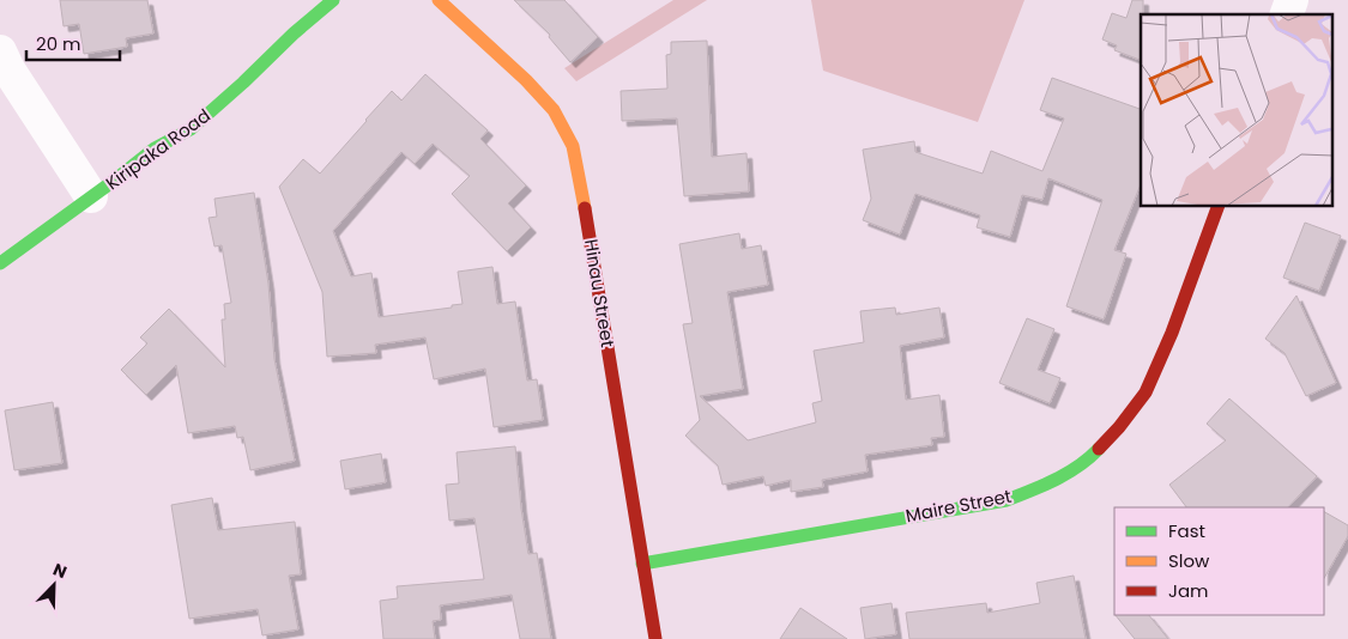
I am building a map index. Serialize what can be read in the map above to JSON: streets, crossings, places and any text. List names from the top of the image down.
{
  "streets": {
    "street": ["Kiripaka Road", "Hinau Street", "Maire Street"]
  },
  "crossings": [
    ["Hinau Street", "Maire Street"]
  ],
  "legend": ["Fast", "Slow", "Jam"],
  "scale_bar": "20 m",
  "north": "top right"
}
